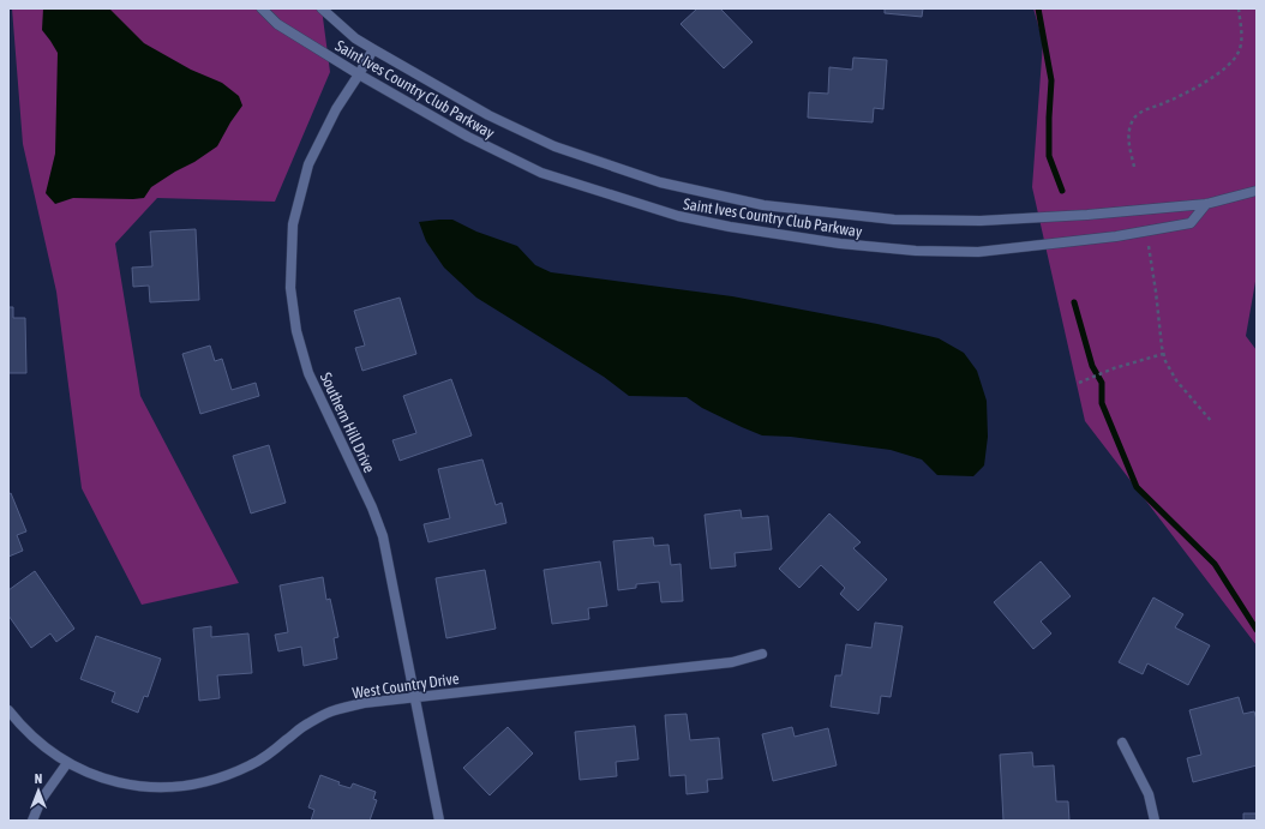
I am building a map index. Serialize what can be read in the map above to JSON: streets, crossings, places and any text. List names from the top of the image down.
{
  "streets": {
    "street": ["Saint Ives Country Club Parkway", "Southern Hill Drive", "West Country Drive"]
  },
  "crossings": [
    ["Saint Ives Country Club Parkway", "Southern Hill Drive"],
    ["Southern Hill Drive", "West Country Drive"]
  ],
  "north": "top"
}
